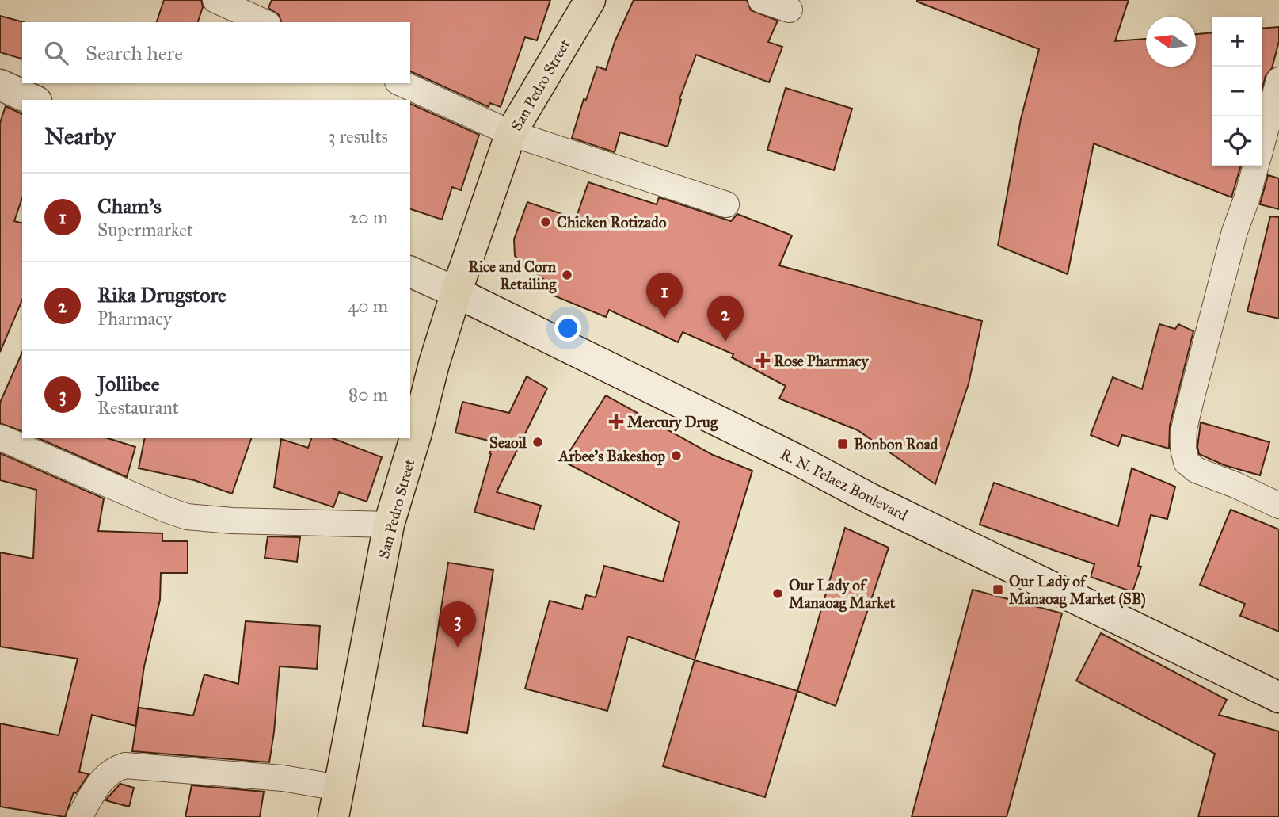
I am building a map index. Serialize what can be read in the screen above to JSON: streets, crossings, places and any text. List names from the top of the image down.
{
  "streets": {
    "main road": ["San Pedro Street", "R. N. Pelaez Boulevard"]
  },
  "crossings": [
    ["San Pedro Street", "R. N. Pelaez Boulevard"]
  ],
  "places": {
    "other": [
      "Chicken Rotizado",
      "Rice and Corn Retailing",
      "Seaoil",
      "Arbee's Bakeshop",
      "Our Lady of Manaoag Market"
    ],
    "health": ["Rose Pharmacy", "Mercury Drug"],
    "transit": ["Bonbon Road", "Our Lady of Manaoag Market (SB)"]
  },
  "north": "left",
  "page": {
    "map_buttons": ["+", "−"],
    "search": "Search here",
    "heading": ["Nearby", "3 results"],
    "list": [
      {
        "mark": "1",
        "name": "Cham's",
        "note": "Supermarket",
        "value": "20 m"
      },
      {
        "mark": "2",
        "name": "Rika Drugstore",
        "note": "Pharmacy",
        "value": "40 m"
      },
      {
        "mark": "3",
        "name": "Jollibee",
        "note": "Restaurant",
        "value": "80 m"
      }
    ],
    "pins": ["1", "2", "3"]
  }
}
